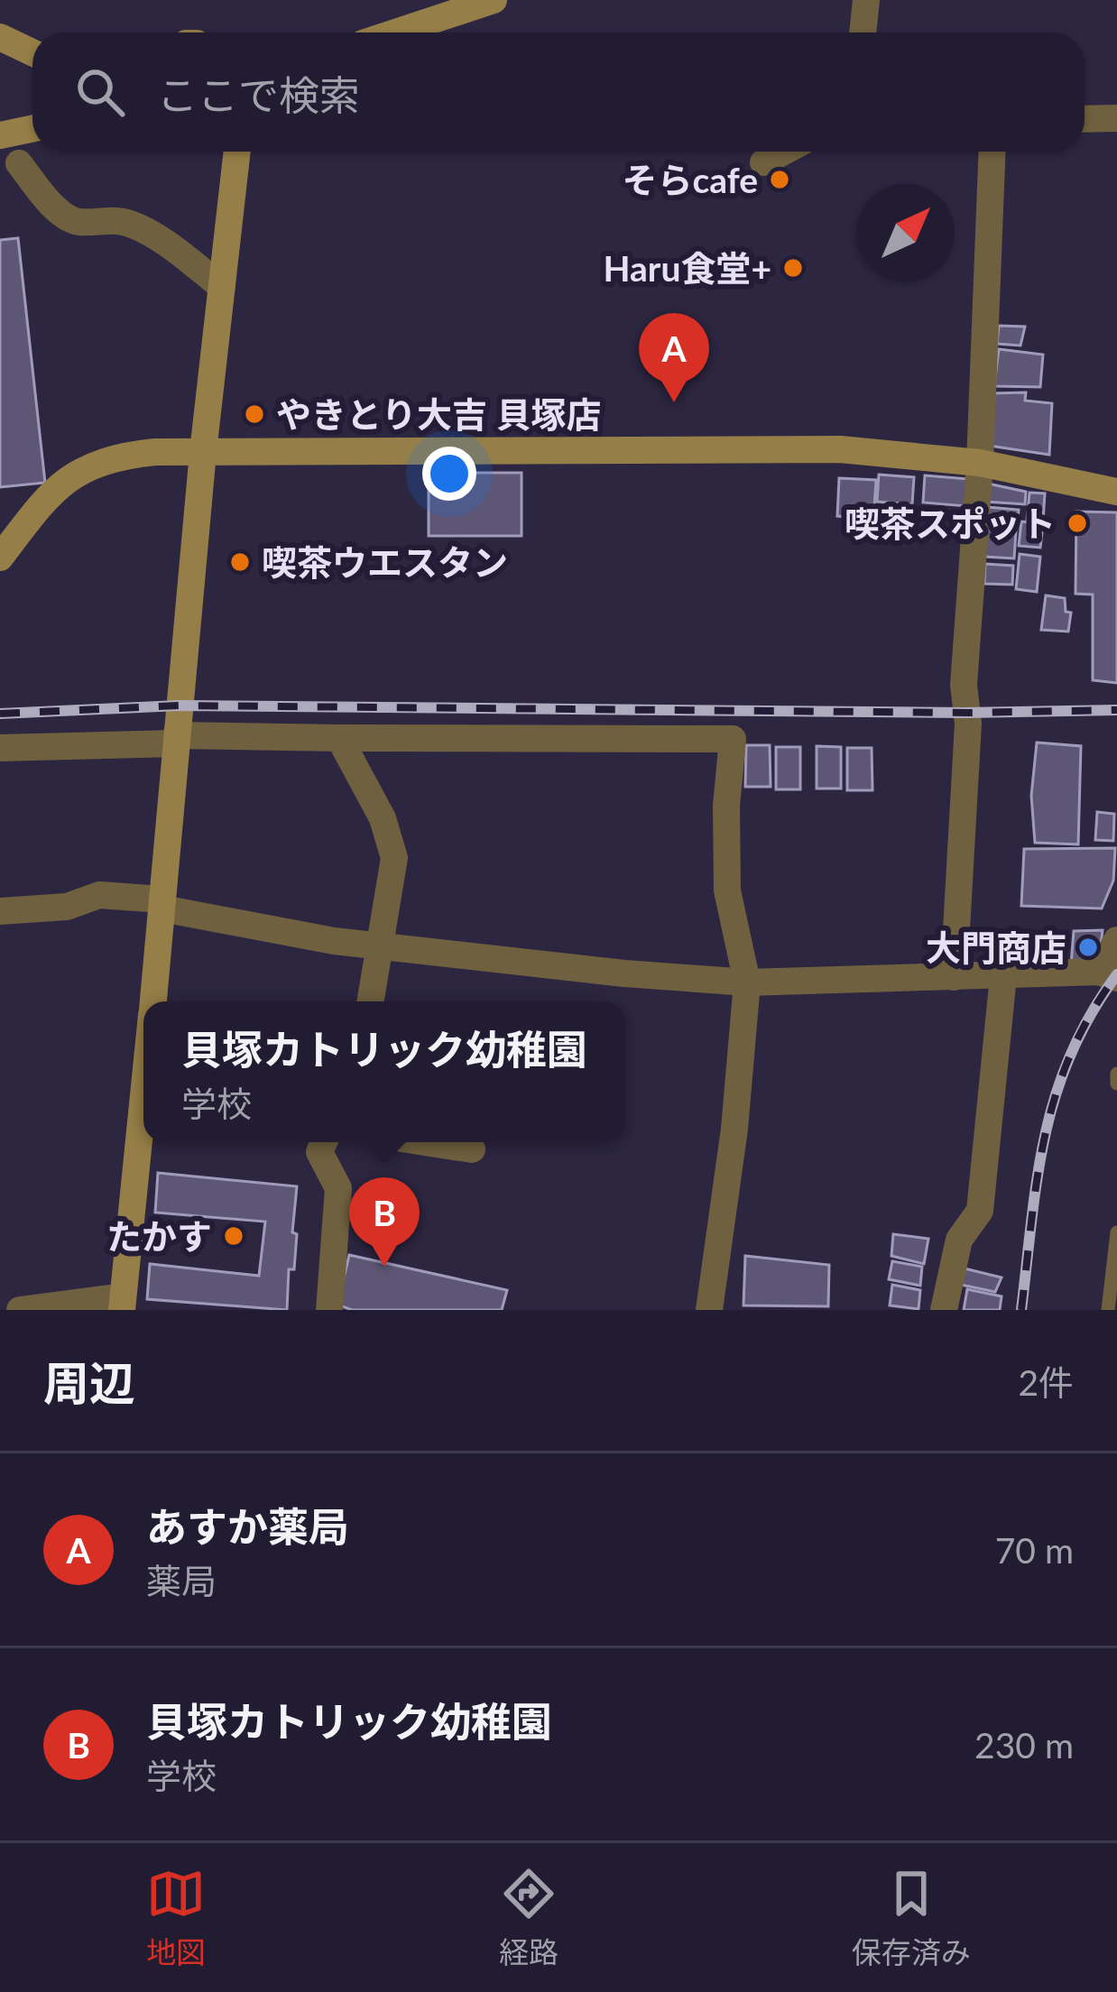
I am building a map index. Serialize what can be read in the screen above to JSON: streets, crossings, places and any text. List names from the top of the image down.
{
  "places": [
    "そらcafe",
    "Haru食堂+",
    "やきとり大吉 貝塚店",
    "喫茶スポット",
    "喫茶ウエスタン",
    "大門商店",
    "たかす"
  ],
  "north": "top right",
  "page": {
    "search": "ここで検索",
    "pins": ["A", "B"],
    "popup": ["貝塚カトリック幼稚園", "学校"],
    "heading": ["周辺", "2件"],
    "list": [
      {
        "mark": "A",
        "name": "あすか薬局",
        "note": "薬局",
        "value": "70 m"
      },
      {
        "mark": "B",
        "name": "貝塚カトリック幼稚園",
        "note": "学校",
        "value": "230 m"
      }
    ],
    "nav": ["地図", "経路", "保存済み"]
  }
}
